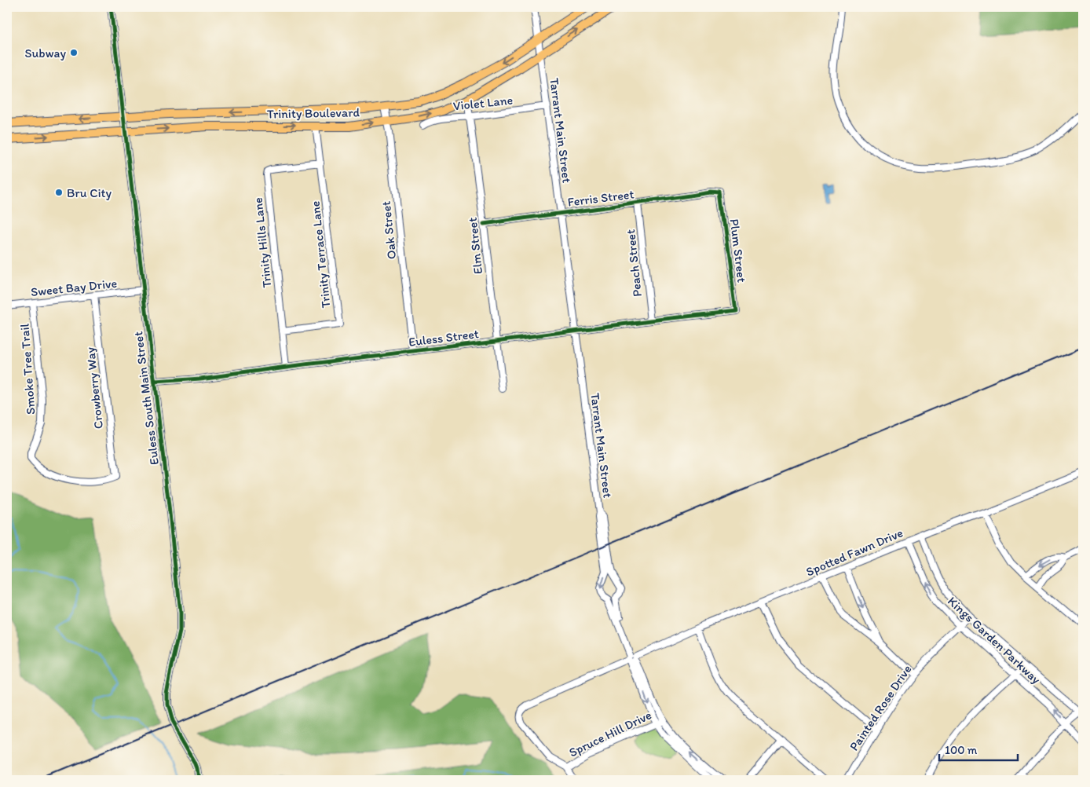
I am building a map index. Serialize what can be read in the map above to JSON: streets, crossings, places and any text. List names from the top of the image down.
{
  "streets": {
    "main road": ["Trinity Boulevard"],
    "street": [
      "Violet Lane",
      "Tarrant Main Street",
      "Ferris Street",
      "Oak Street",
      "Trinity Hills Lane",
      "Elm Street",
      "Plum Street",
      "Trinity Terrace Lane",
      "Peach Street",
      "Sweet Bay Drive",
      "Euless Street",
      "Smoke Tree Trail",
      "Crowberry Way",
      "Euless South Main Street",
      "Spotted Fawn Drive",
      "Kings Garden Parkway",
      "Painted Rose Drive",
      "Spruce Hill Drive"
    ]
  },
  "crossings": [
    ["Violet Lane", "Tarrant Main Street"],
    ["Violet Lane", "Elm Street"],
    ["Trinity Boulevard", "Tarrant Main Street"],
    ["Trinity Boulevard", "Oak Street"],
    ["Trinity Boulevard", "Elm Street"],
    ["Trinity Boulevard", "Trinity Terrace Lane"],
    ["Trinity Boulevard", "Euless South Main Street"],
    ["Tarrant Main Street", "Ferris Street"],
    ["Tarrant Main Street", "Euless Street"],
    ["Ferris Street", "Elm Street"],
    ["Ferris Street", "Plum Street"],
    ["Ferris Street", "Peach Street"],
    ["Oak Street", "Euless Street"],
    ["Trinity Hills Lane", "Trinity Terrace Lane"],
    ["Trinity Hills Lane", "Euless Street"],
    ["Elm Street", "Euless Street"],
    ["Plum Street", "Euless Street"],
    ["Peach Street", "Euless Street"],
    ["Sweet Bay Drive", "Smoke Tree Trail"],
    ["Sweet Bay Drive", "Crowberry Way"],
    ["Sweet Bay Drive", "Euless South Main Street"],
    ["Euless Street", "Euless South Main Street"],
    ["Smoke Tree Trail", "Crowberry Way"],
    ["Spotted Fawn Drive", "Kings Garden Parkway"],
    ["Spotted Fawn Drive", "Spruce Hill Drive"],
    ["Kings Garden Parkway", "Painted Rose Drive"]
  ],
  "places": ["Subway", "Bru City"],
  "scale_bar": "100 m"
}
